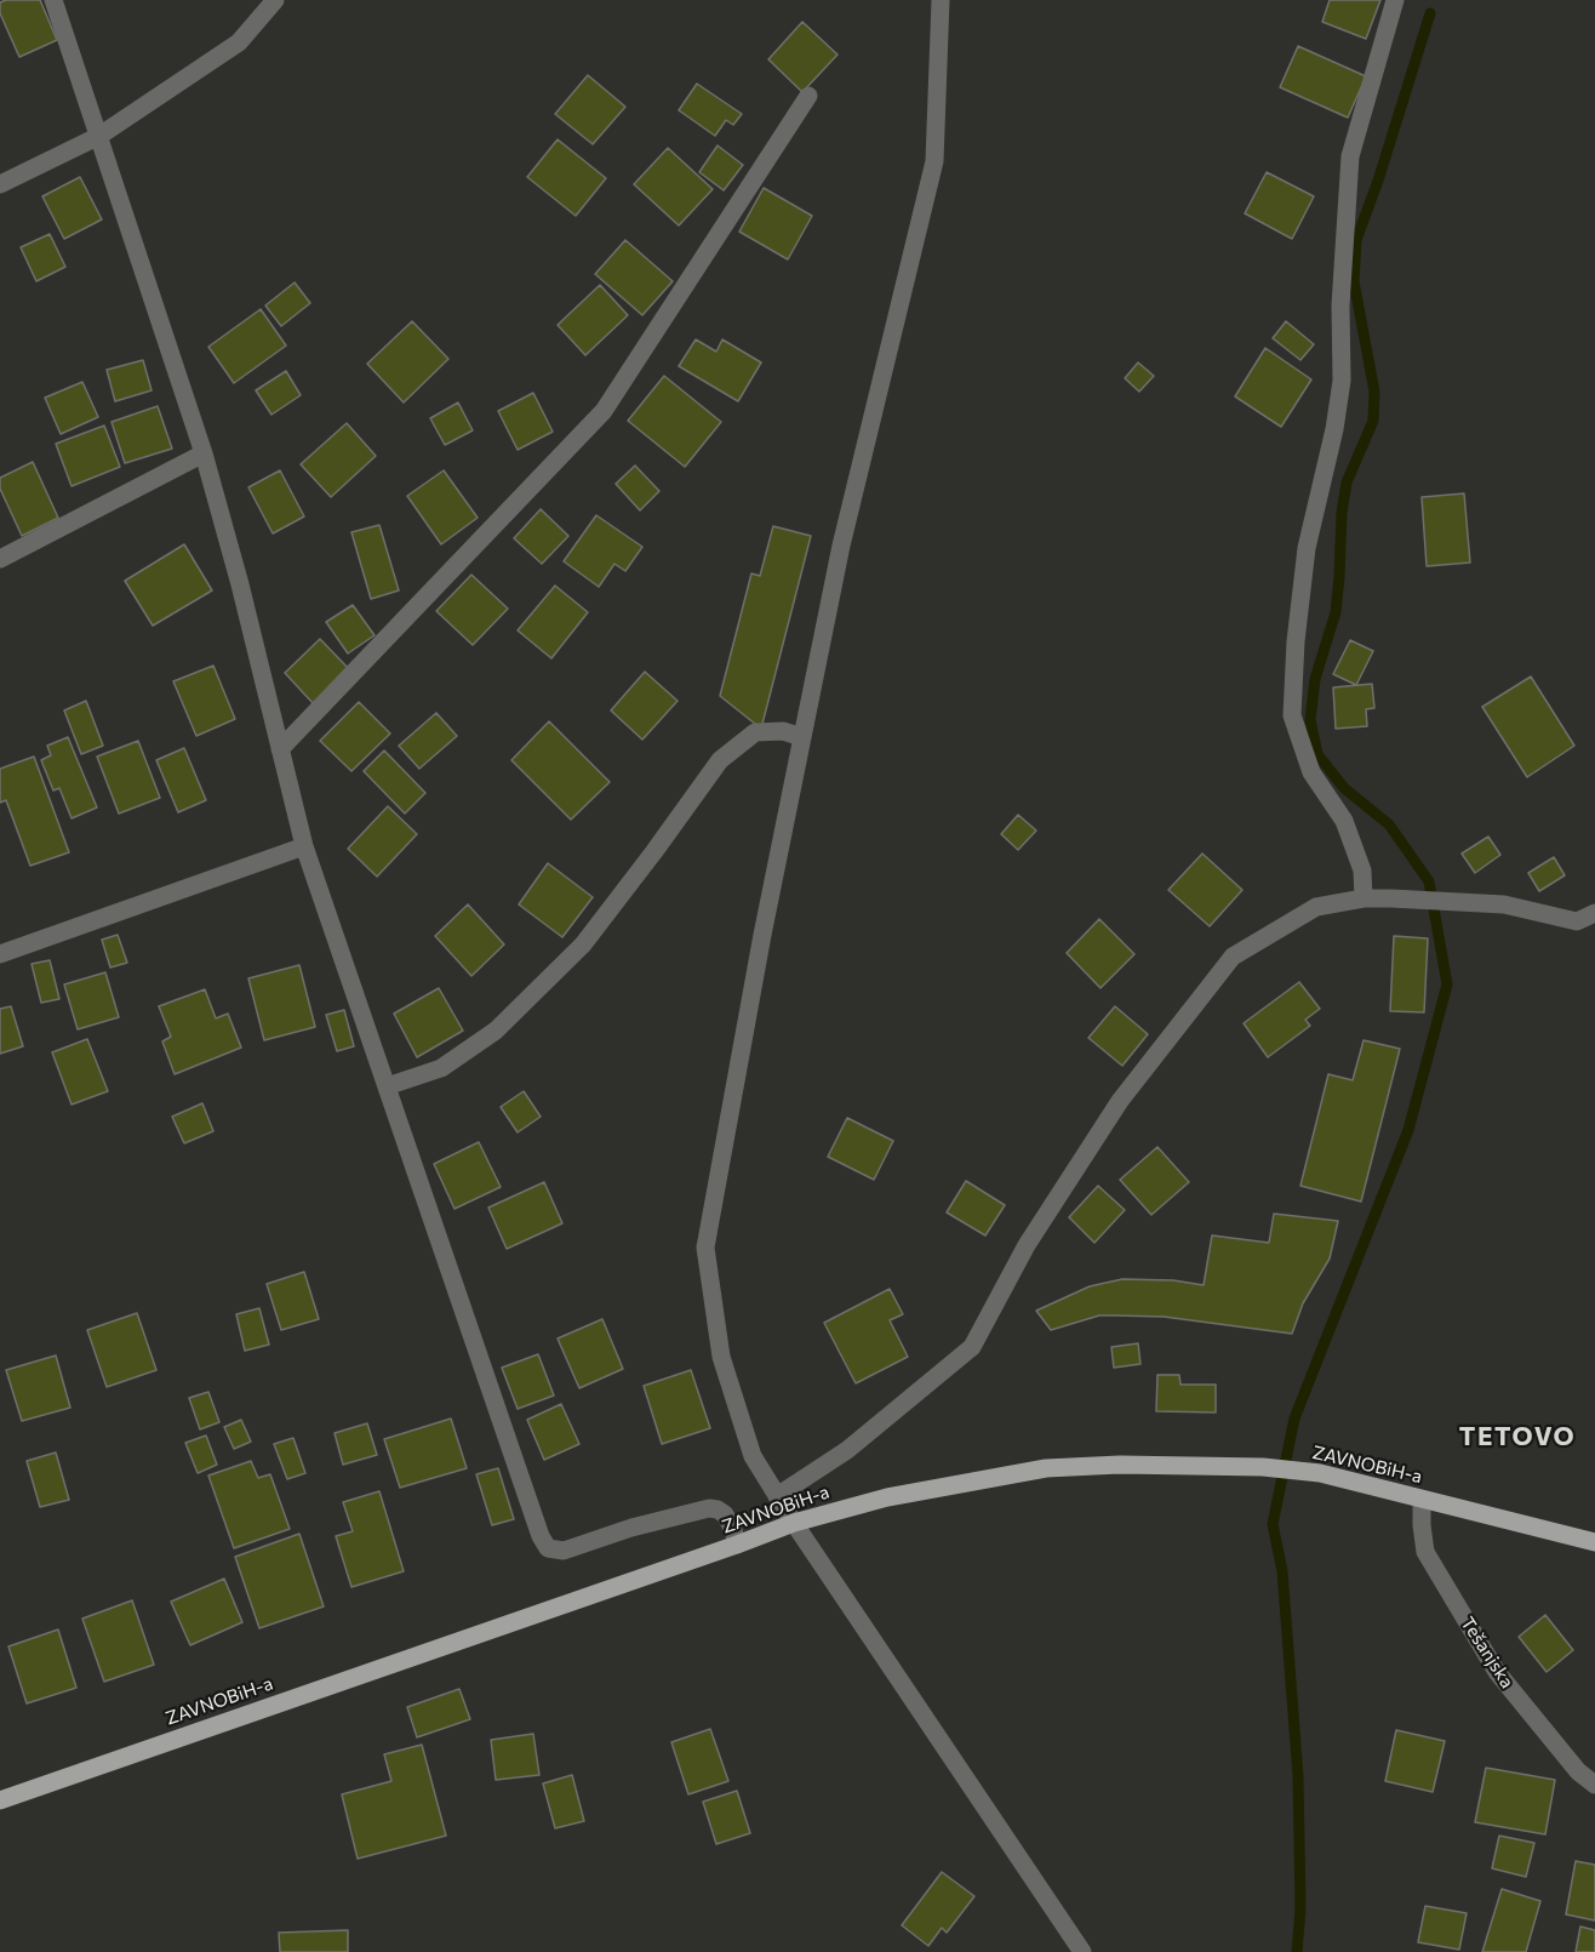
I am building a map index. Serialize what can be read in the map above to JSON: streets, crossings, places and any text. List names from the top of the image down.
{
  "streets": {
    "main road": ["ZAVNOBiH-a"],
    "street": ["Tešanjska"]
  },
  "crossings": [
    ["ZAVNOBiH-a", "Tešanjska"]
  ],
  "districts": ["TETOVO"]
}
